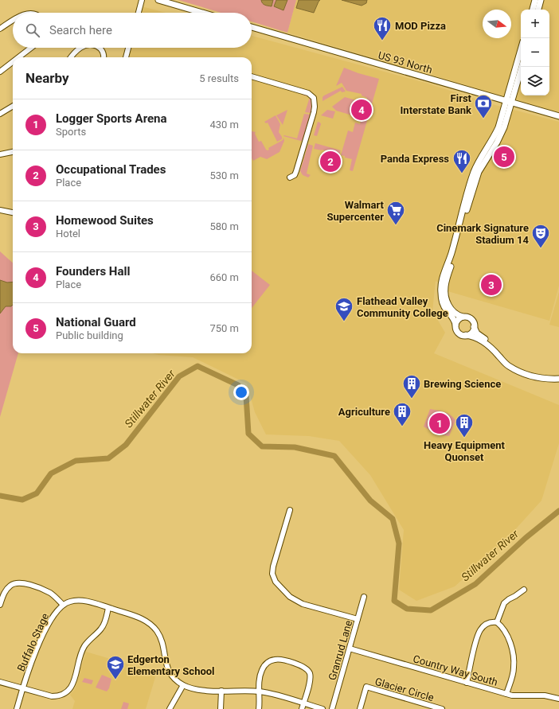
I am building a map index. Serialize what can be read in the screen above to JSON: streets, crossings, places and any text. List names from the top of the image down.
{
  "streets": {
    "main road": ["US 93 North"],
    "street": [
      "Buffalo Stage",
      "Granrud Lane",
      "Country Way South",
      "Glacier Circle"
    ]
  },
  "crossings": [
    ["Granrud Lane", "Country Way South"]
  ],
  "water": ["Stillwater River"],
  "places": {
    "restaurant": ["MOD Pizza", "Panda Express"],
    "bank": ["First Interstate Bank"],
    "supermarket": ["Walmart Supercenter"],
    "theatre": ["Cinemark Signature Stadium 14"],
    "school or university": ["Flathead Valley Community College", "Edgerton Elementary School"],
    "building": ["Brewing Science", "Agriculture", "Heavy Equipment Quonset"]
  },
  "north": "right",
  "page": {
    "map_buttons": ["+", "−"],
    "search": "Search here",
    "heading": ["Nearby", "5 results"],
    "pins": [
      "4",
      "5",
      "2",
      "3",
      "1"
    ],
    "list": [
      {
        "mark": "1",
        "name": "Logger Sports Arena",
        "note": "Sports",
        "value": "430 m"
      },
      {
        "mark": "2",
        "name": "Occupational Trades",
        "note": "Place",
        "value": "530 m"
      },
      {
        "mark": "3",
        "name": "Homewood Suites",
        "note": "Hotel",
        "value": "580 m"
      },
      {
        "mark": "4",
        "name": "Founders Hall",
        "note": "Place",
        "value": "660 m"
      },
      {
        "mark": "5",
        "name": "National Guard",
        "note": "Public building",
        "value": "750 m"
      }
    ]
  }
}
